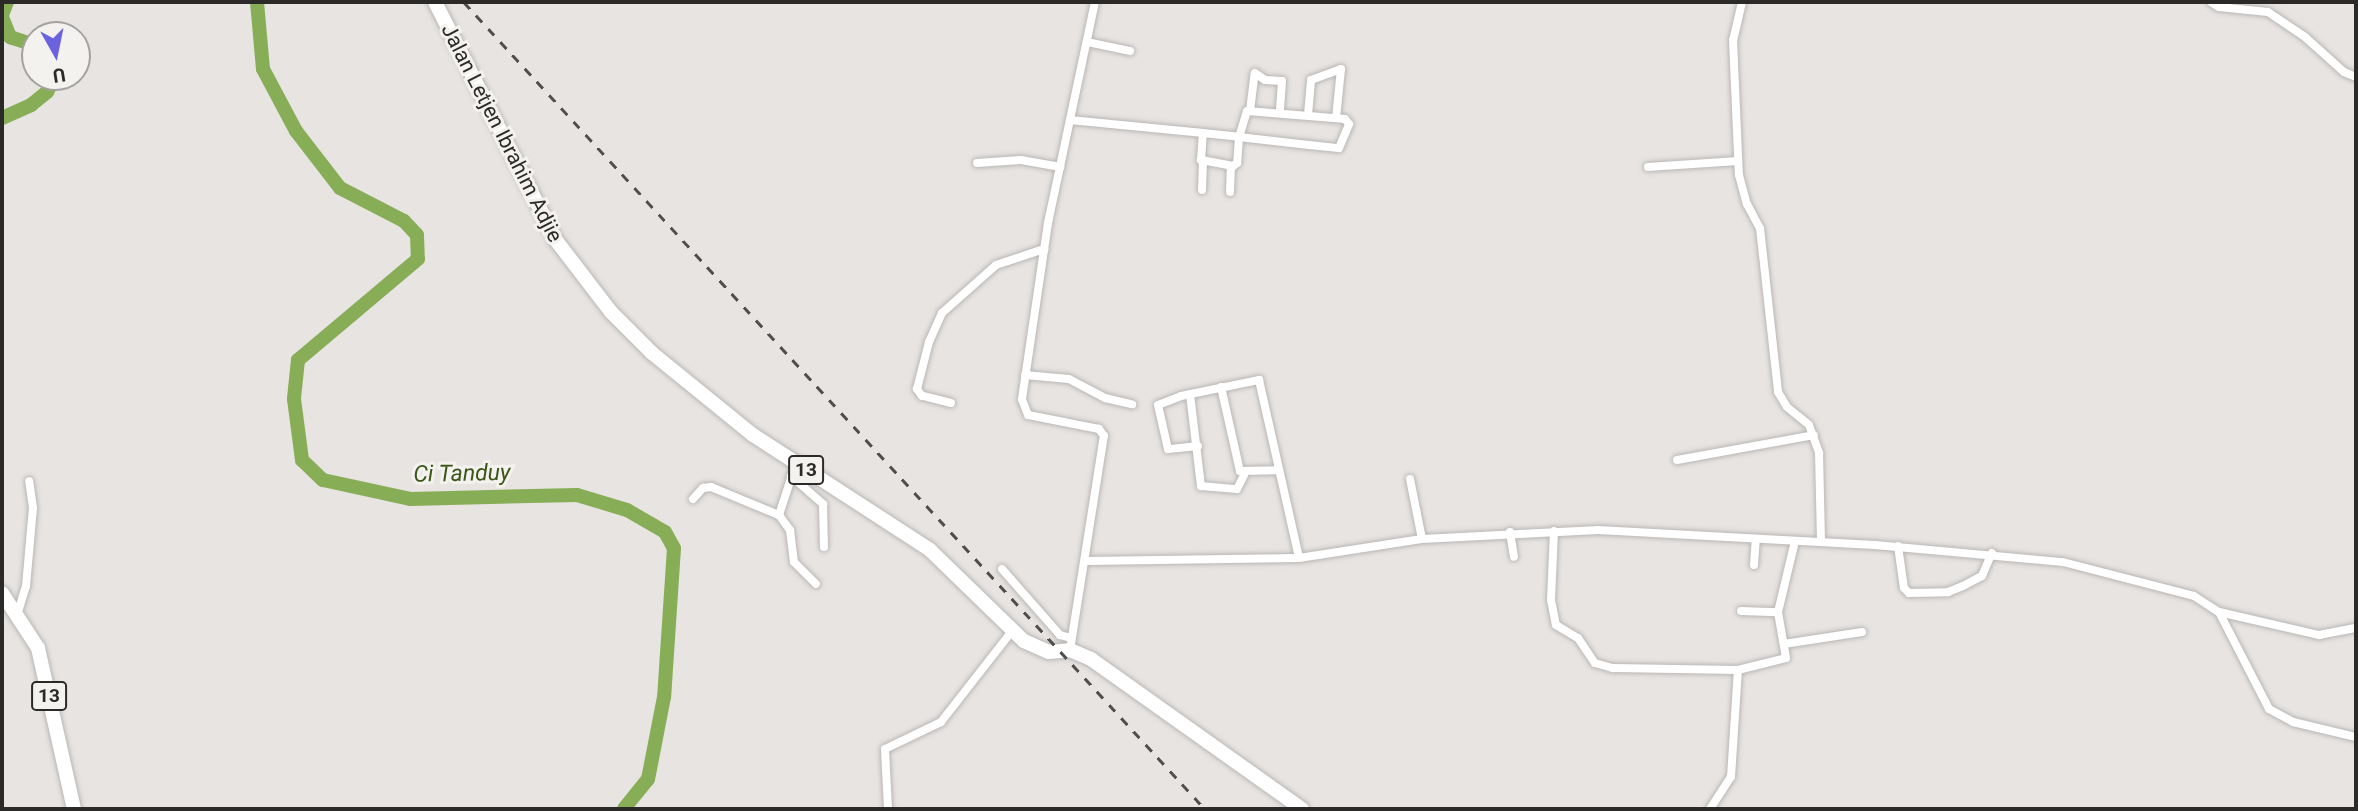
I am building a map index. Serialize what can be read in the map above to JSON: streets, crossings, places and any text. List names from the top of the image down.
{
  "streets": {
    "highway": ["Jalan Letjen Ibrahim Adjie", "13"]
  },
  "water": ["Ci Tanduy"],
  "north": "bottom"
}
